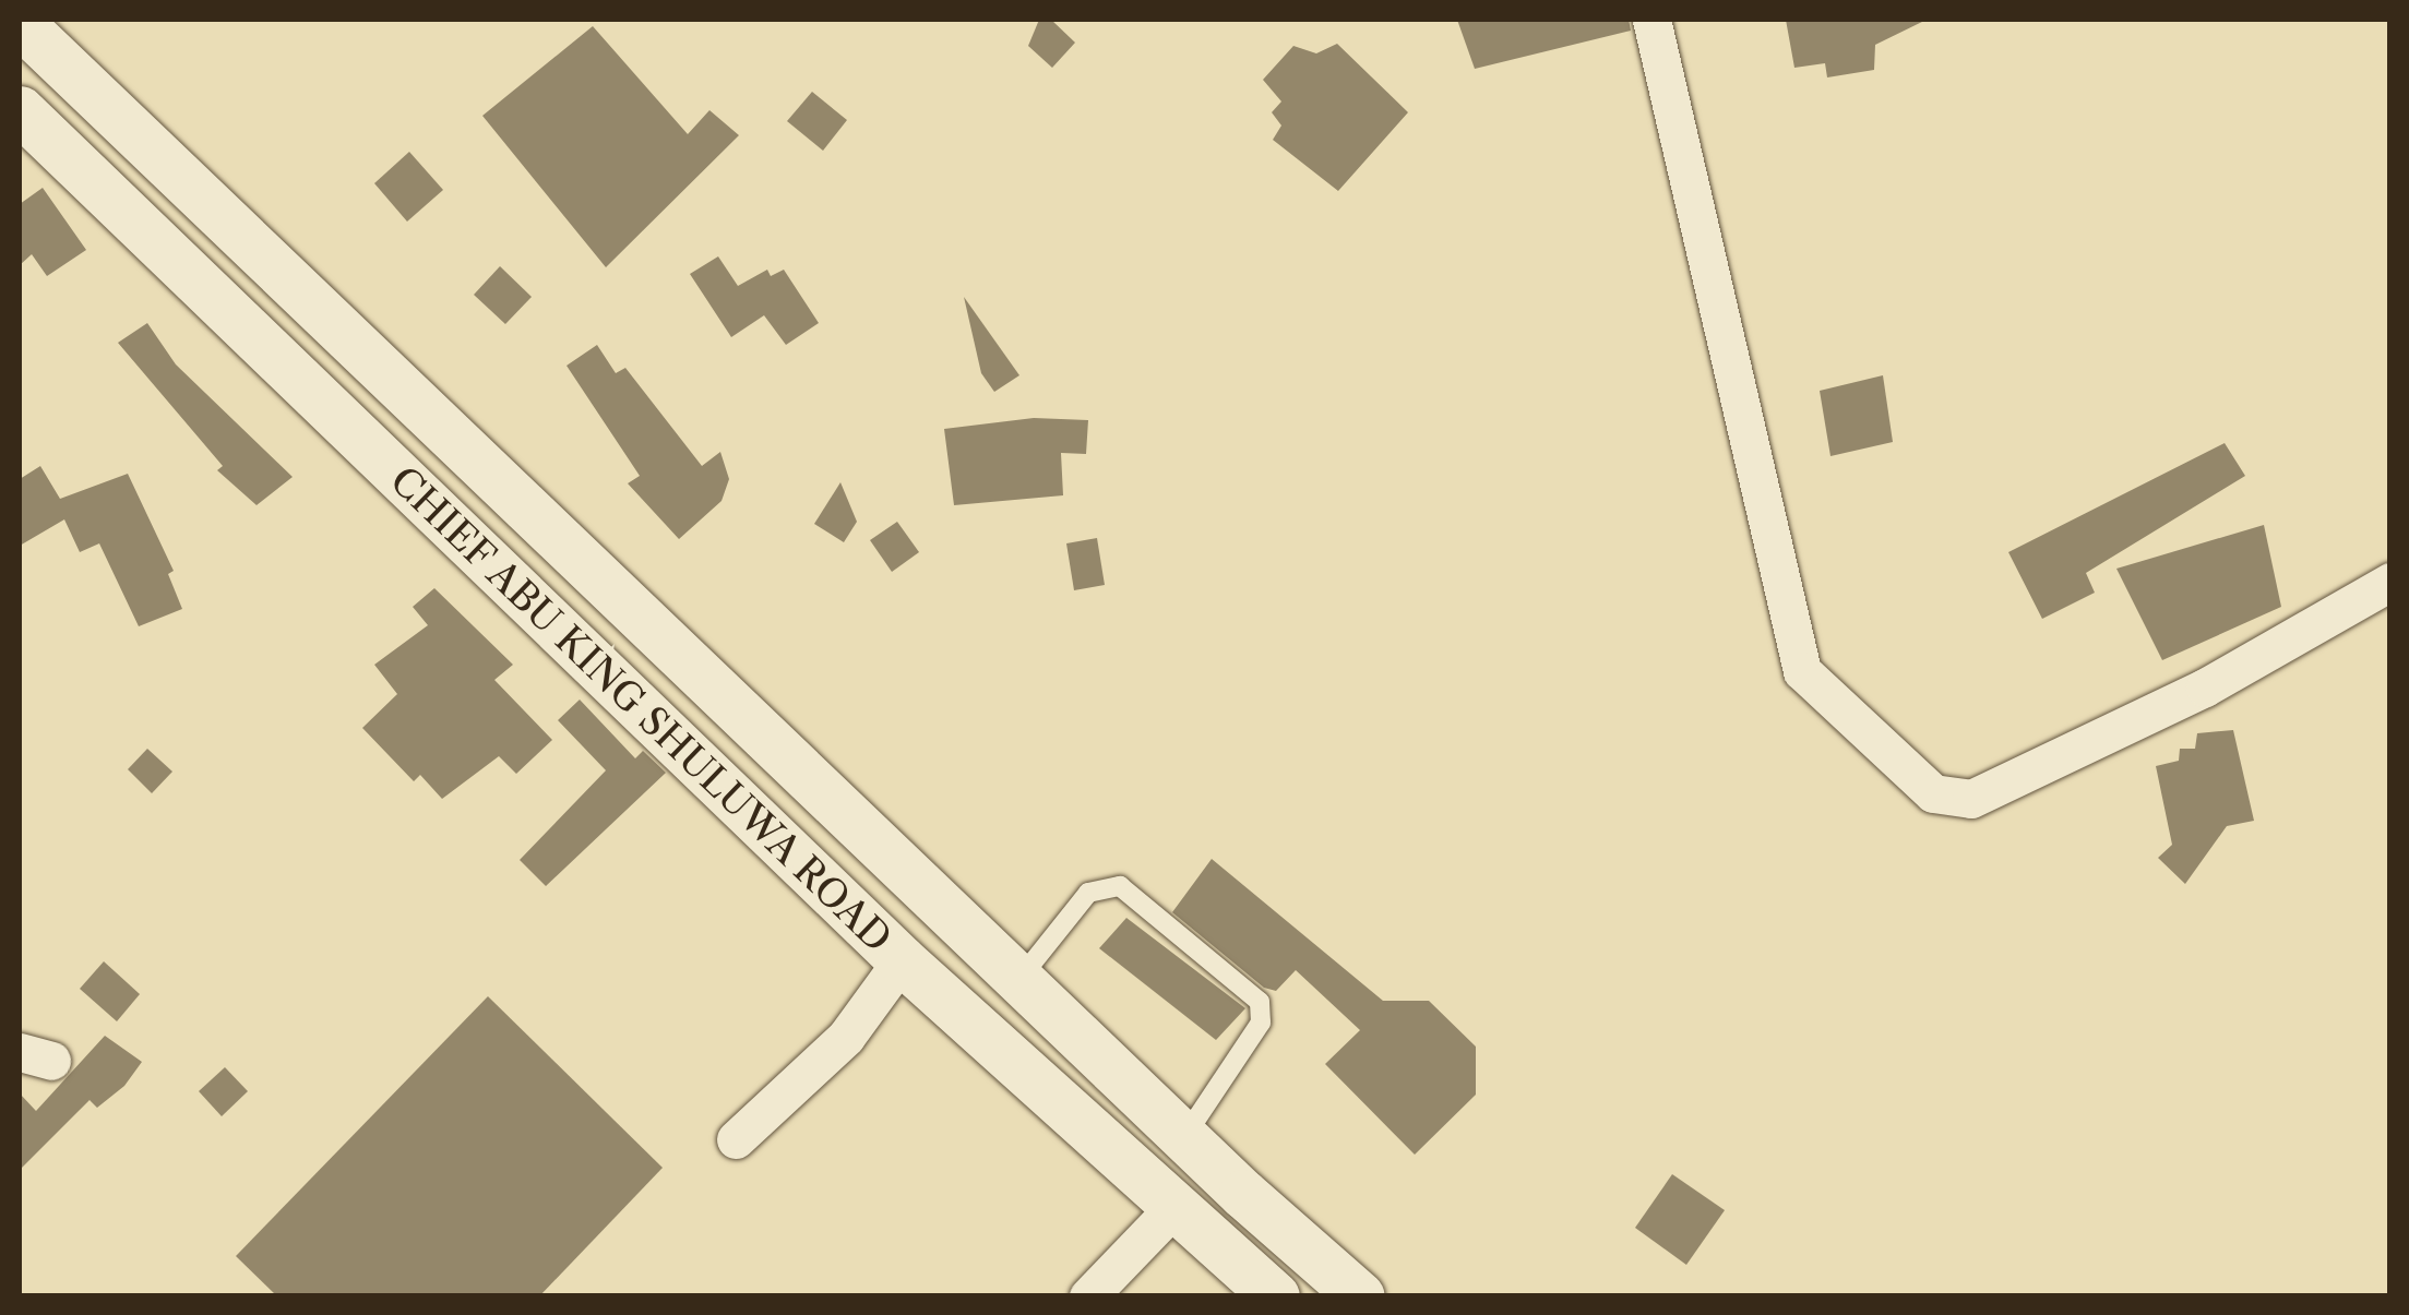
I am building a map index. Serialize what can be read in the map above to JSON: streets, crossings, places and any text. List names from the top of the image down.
{
  "streets": {
    "street": ["CHIEF ABU KING SHULUWA ROAD"]
  }
}
